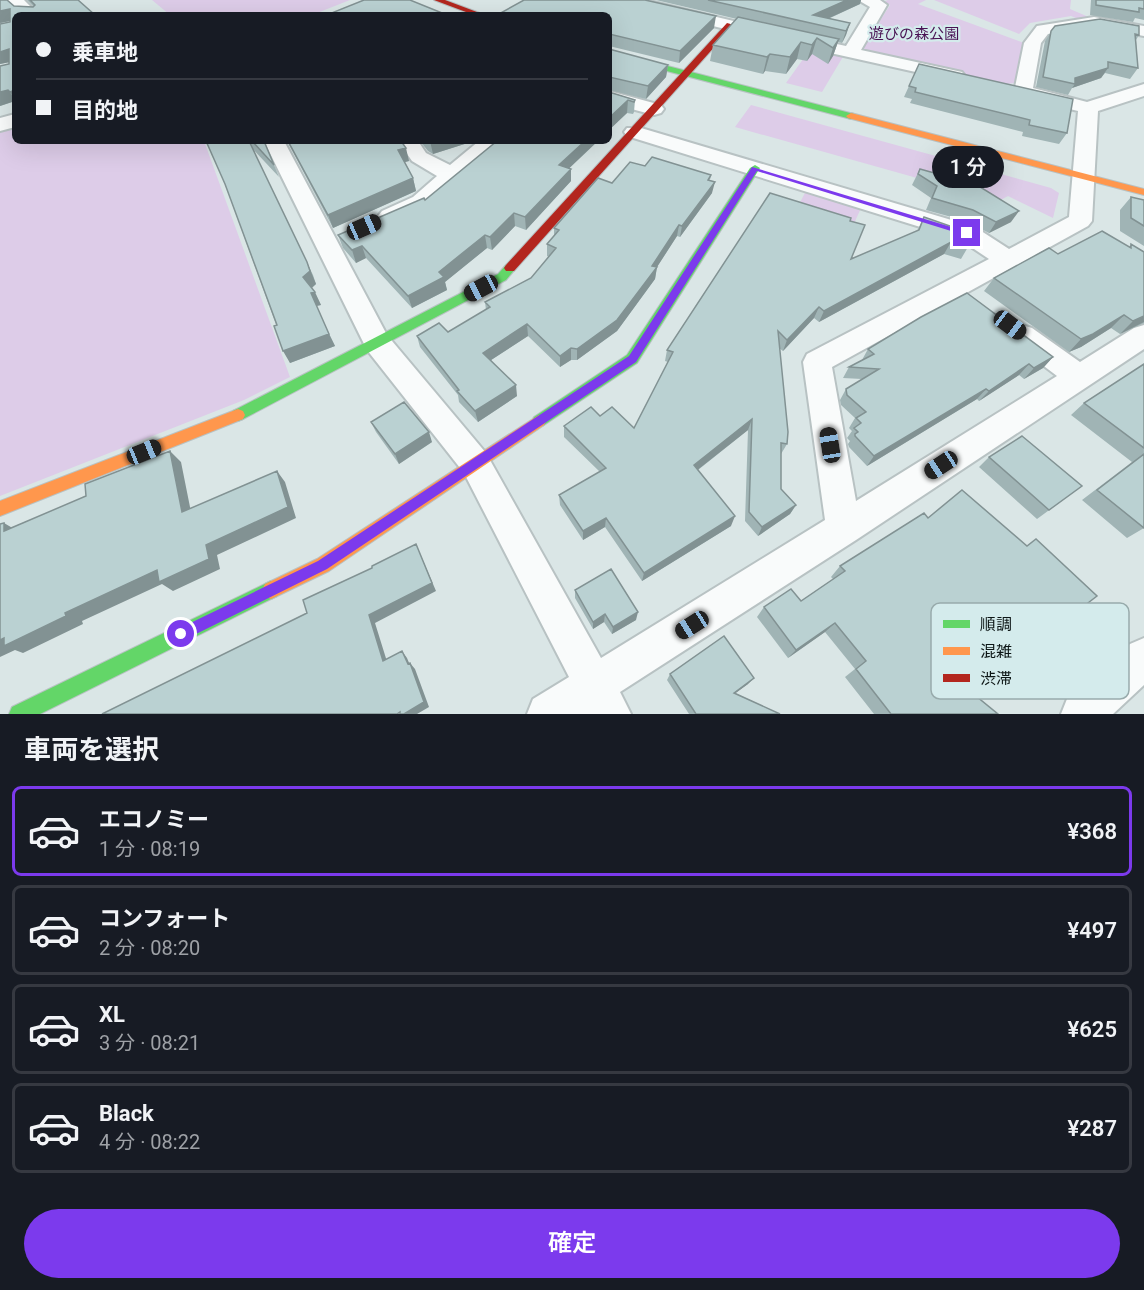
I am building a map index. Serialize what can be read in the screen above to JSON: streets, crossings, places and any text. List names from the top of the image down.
{
  "parks": ["遊びの森公園"],
  "legend": ["順調", "混雑", "渋滞"],
  "page": {
    "banner": ["乗車地", "目的地"],
    "bubble": "1 分",
    "heading": "車両を選択",
    "list": [
      {
        "name": "エコノミー",
        "note": "1 分 · 08:19",
        "value": "¥368"
      },
      {
        "name": "コンフォート",
        "note": "2 分 · 08:20",
        "value": "¥497"
      },
      {
        "name": "XL",
        "note": "3 分 · 08:21",
        "value": "¥625"
      },
      {
        "name": "Black",
        "note": "4 分 · 08:22",
        "value": "¥287"
      }
    ],
    "buttons": "確定"
  }
}
